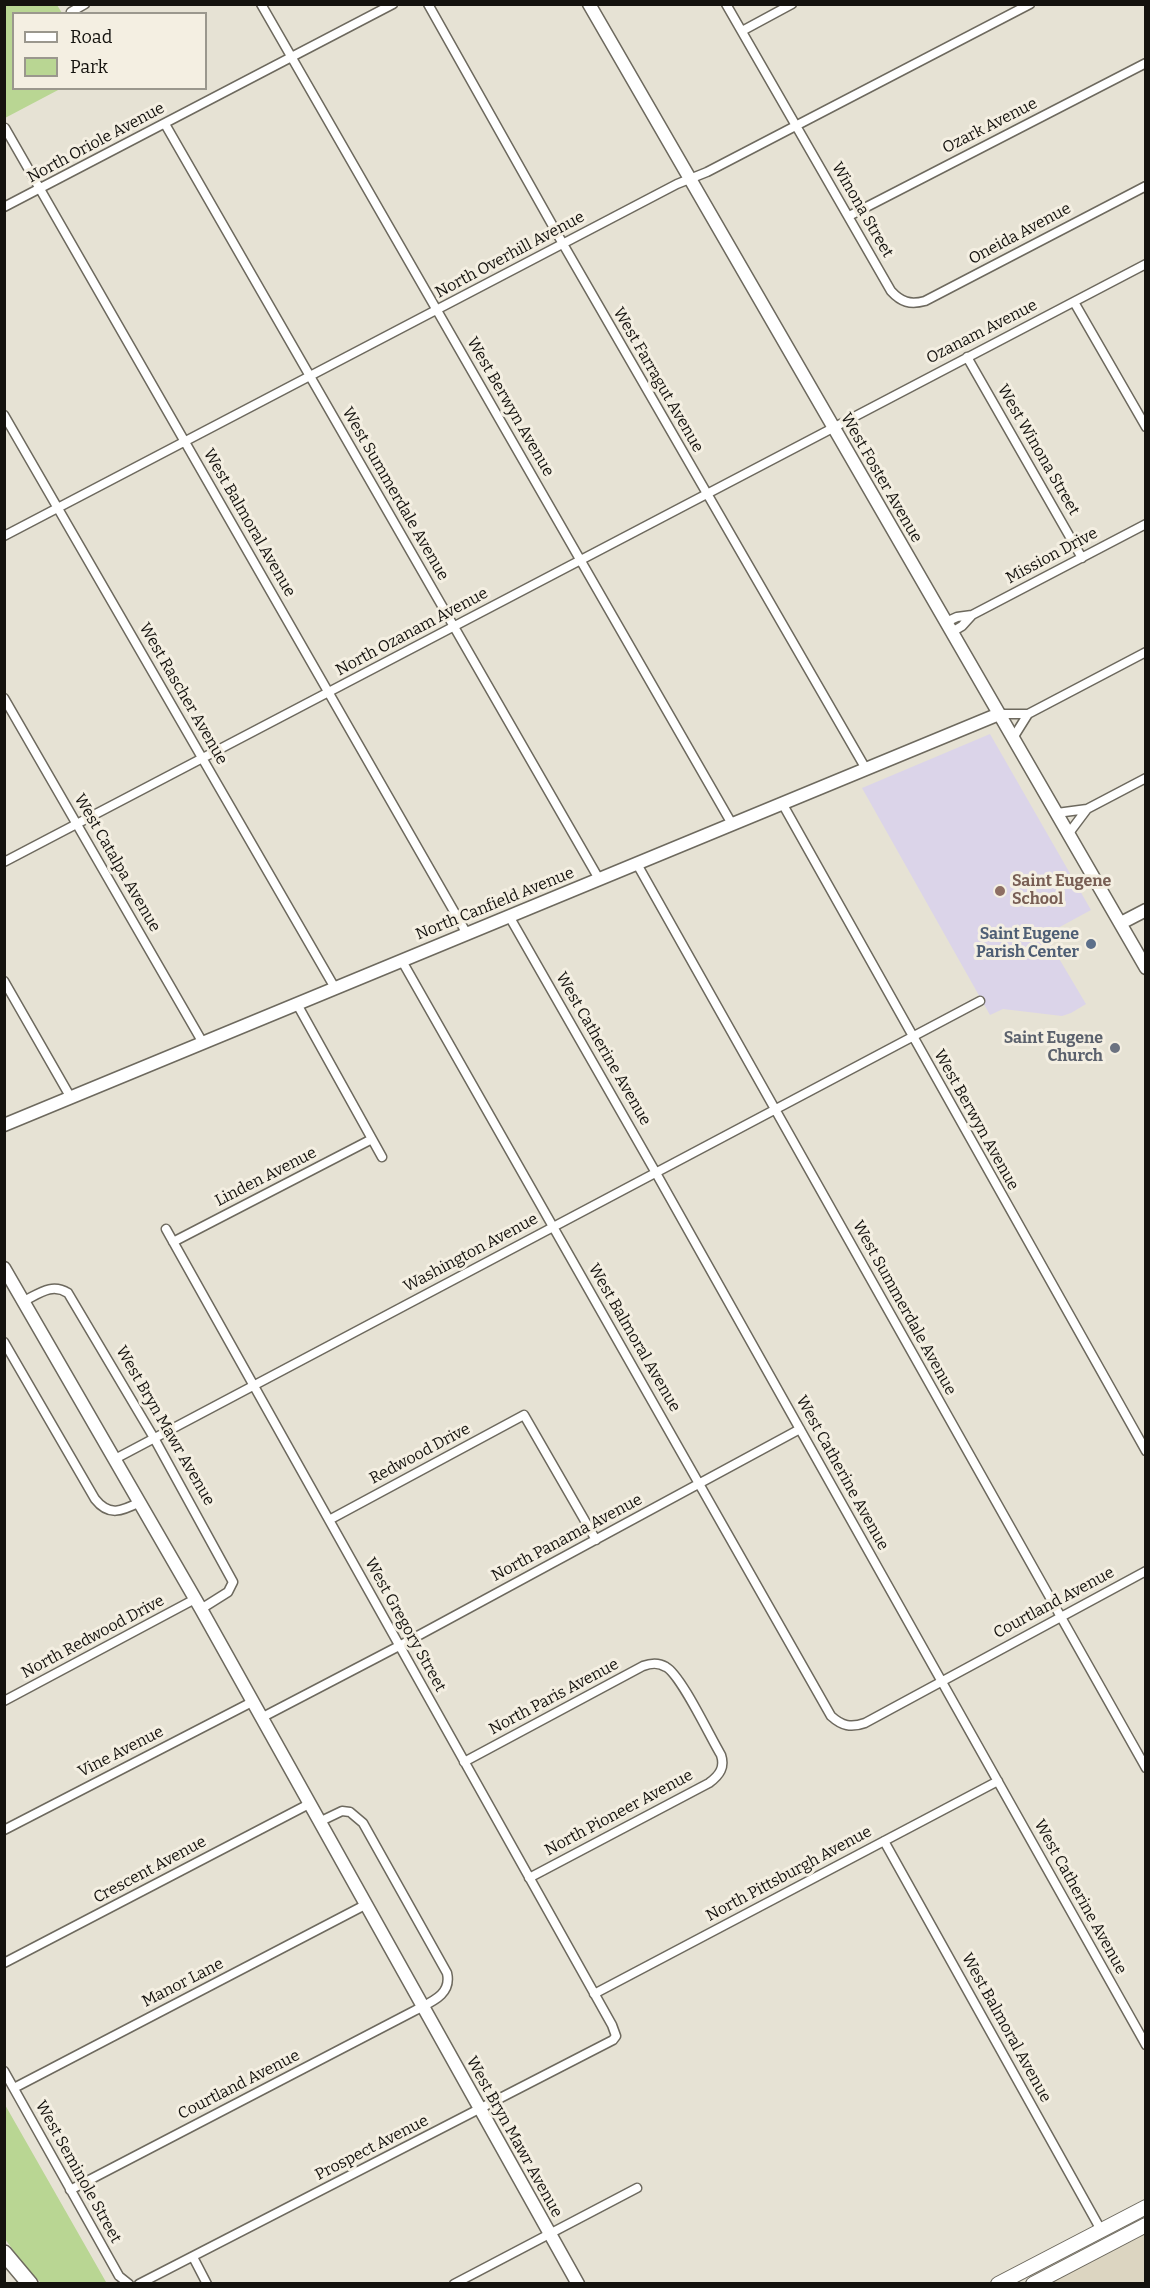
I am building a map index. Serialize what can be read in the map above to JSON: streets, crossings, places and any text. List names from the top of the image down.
{
  "streets": {
    "street": [
      "Ozark Avenue",
      "North Oriole Avenue",
      "Winona Street",
      "Oneida Avenue",
      "North Overhill Avenue",
      "Ozanam Avenue",
      "West Farragut Avenue",
      "West Berwyn Avenue",
      "West Winona Street",
      "West Foster Avenue",
      "West Summerdale Avenue",
      "West Balmoral Avenue",
      "Mission Drive",
      "North Ozanam Avenue",
      "West Rascher Avenue",
      "West Catalpa Avenue",
      "North Canfield Avenue",
      "West Catherine Avenue",
      "Linden Avenue",
      "Washington Avenue",
      "West Bryn Mawr Avenue",
      "Redwood Drive",
      "North Panama Avenue",
      "Courtland Avenue",
      "West Gregory Street",
      "North Redwood Drive",
      "North Paris Avenue",
      "Vine Avenue",
      "North Pioneer Avenue",
      "Crescent Avenue",
      "North Pittsburgh Avenue",
      "Manor Lane",
      "Prospect Avenue",
      "West Seminole Street"
    ]
  },
  "crossings": [
    ["Ozark Avenue", "Winona Street"],
    ["North Oriole Avenue", "West Berwyn Avenue"],
    ["North Oriole Avenue", "West Summerdale Avenue"],
    ["North Oriole Avenue", "West Balmoral Avenue"],
    ["Winona Street", "Oneida Avenue"],
    ["Winona Street", "North Overhill Avenue"],
    ["North Overhill Avenue", "West Farragut Avenue"],
    ["North Overhill Avenue", "West Berwyn Avenue"],
    ["North Overhill Avenue", "West Foster Avenue"],
    ["North Overhill Avenue", "West Summerdale Avenue"],
    ["North Overhill Avenue", "West Balmoral Avenue"],
    ["North Overhill Avenue", "West Rascher Avenue"],
    ["Ozanam Avenue", "West Winona Street"],
    ["Ozanam Avenue", "West Foster Avenue"],
    ["Ozanam Avenue", "North Ozanam Avenue"],
    ["West Farragut Avenue", "North Ozanam Avenue"],
    ["West Farragut Avenue", "North Canfield Avenue"],
    ["West Berwyn Avenue", "North Ozanam Avenue"],
    ["West Berwyn Avenue", "North Canfield Avenue"],
    ["West Berwyn Avenue", "Washington Avenue"],
    ["West Winona Street", "Mission Drive"],
    ["West Foster Avenue", "Mission Drive"],
    ["West Foster Avenue", "North Ozanam Avenue"],
    ["West Foster Avenue", "North Canfield Avenue"],
    ["West Summerdale Avenue", "North Ozanam Avenue"],
    ["West Summerdale Avenue", "North Canfield Avenue"],
    ["West Summerdale Avenue", "Washington Avenue"],
    ["West Summerdale Avenue", "Courtland Avenue"],
    ["West Balmoral Avenue", "North Ozanam Avenue"],
    ["West Balmoral Avenue", "North Canfield Avenue"],
    ["West Balmoral Avenue", "West Catherine Avenue"],
    ["West Balmoral Avenue", "Washington Avenue"],
    ["West Balmoral Avenue", "North Panama Avenue"],
    ["West Balmoral Avenue", "Courtland Avenue"],
    ["West Balmoral Avenue", "North Pittsburgh Avenue"],
    ["North Ozanam Avenue", "West Rascher Avenue"],
    ["North Ozanam Avenue", "West Catalpa Avenue"],
    ["West Rascher Avenue", "North Canfield Avenue"],
    ["West Catalpa Avenue", "North Canfield Avenue"],
    ["North Canfield Avenue", "West Catherine Avenue"],
    ["West Catherine Avenue", "Washington Avenue"],
    ["West Catherine Avenue", "North Panama Avenue"],
    ["West Catherine Avenue", "Courtland Avenue"],
    ["West Catherine Avenue", "North Pittsburgh Avenue"],
    ["Linden Avenue", "West Gregory Street"],
    ["Washington Avenue", "West Bryn Mawr Avenue"],
    ["Washington Avenue", "West Gregory Street"],
    ["West Bryn Mawr Avenue", "North Panama Avenue"],
    ["West Bryn Mawr Avenue", "Courtland Avenue"],
    ["West Bryn Mawr Avenue", "North Redwood Drive"],
    ["West Bryn Mawr Avenue", "Vine Avenue"],
    ["West Bryn Mawr Avenue", "Crescent Avenue"],
    ["West Bryn Mawr Avenue", "Manor Lane"],
    ["West Bryn Mawr Avenue", "Prospect Avenue"],
    ["Redwood Drive", "North Panama Avenue"],
    ["Redwood Drive", "West Gregory Street"],
    ["North Panama Avenue", "West Gregory Street"],
    ["Courtland Avenue", "West Seminole Street"],
    ["West Gregory Street", "North Paris Avenue"],
    ["West Gregory Street", "North Pioneer Avenue"],
    ["West Gregory Street", "North Pittsburgh Avenue"],
    ["West Gregory Street", "Prospect Avenue"],
    ["North Paris Avenue", "North Pioneer Avenue"],
    ["Manor Lane", "West Seminole Street"]
  ],
  "places": ["Saint Eugene School", "Saint Eugene Parish Center", "Saint Eugene Church"],
  "legend": ["Road", "Park"]
}
